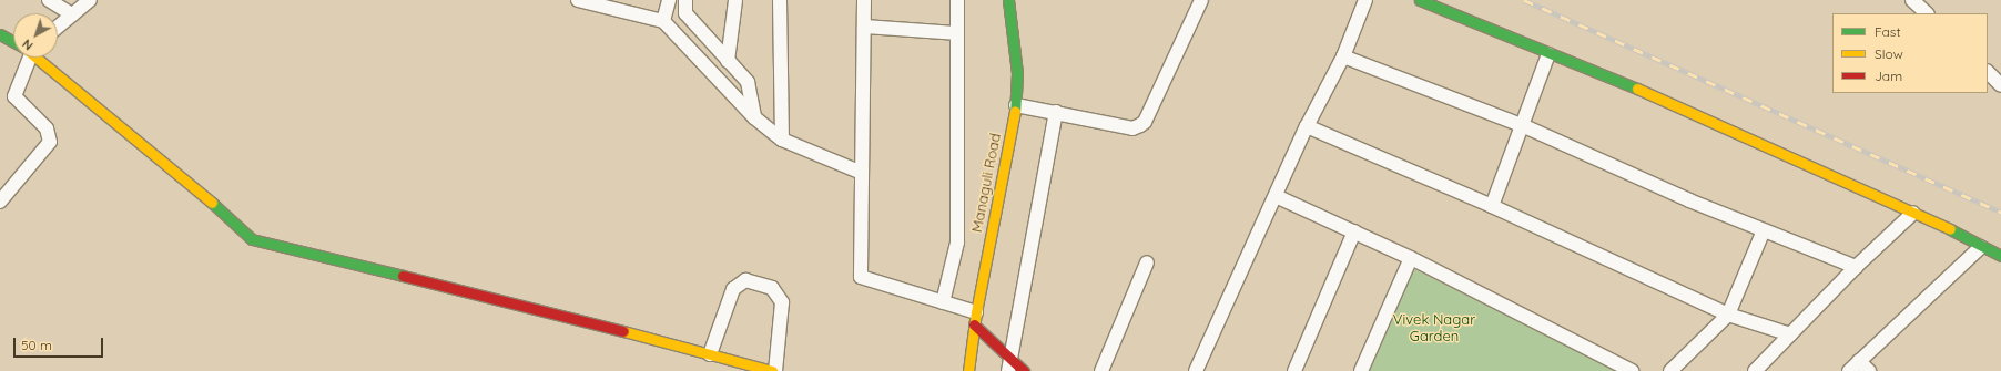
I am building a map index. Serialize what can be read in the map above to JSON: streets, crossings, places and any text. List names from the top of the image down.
{
  "streets": {
    "street": ["Managuli Road"]
  },
  "parks": ["Vivek Nagar Garden"],
  "legend": ["Fast", "Slow", "Jam"],
  "scale_bar": "50 m",
  "north": "bottom left"
}
